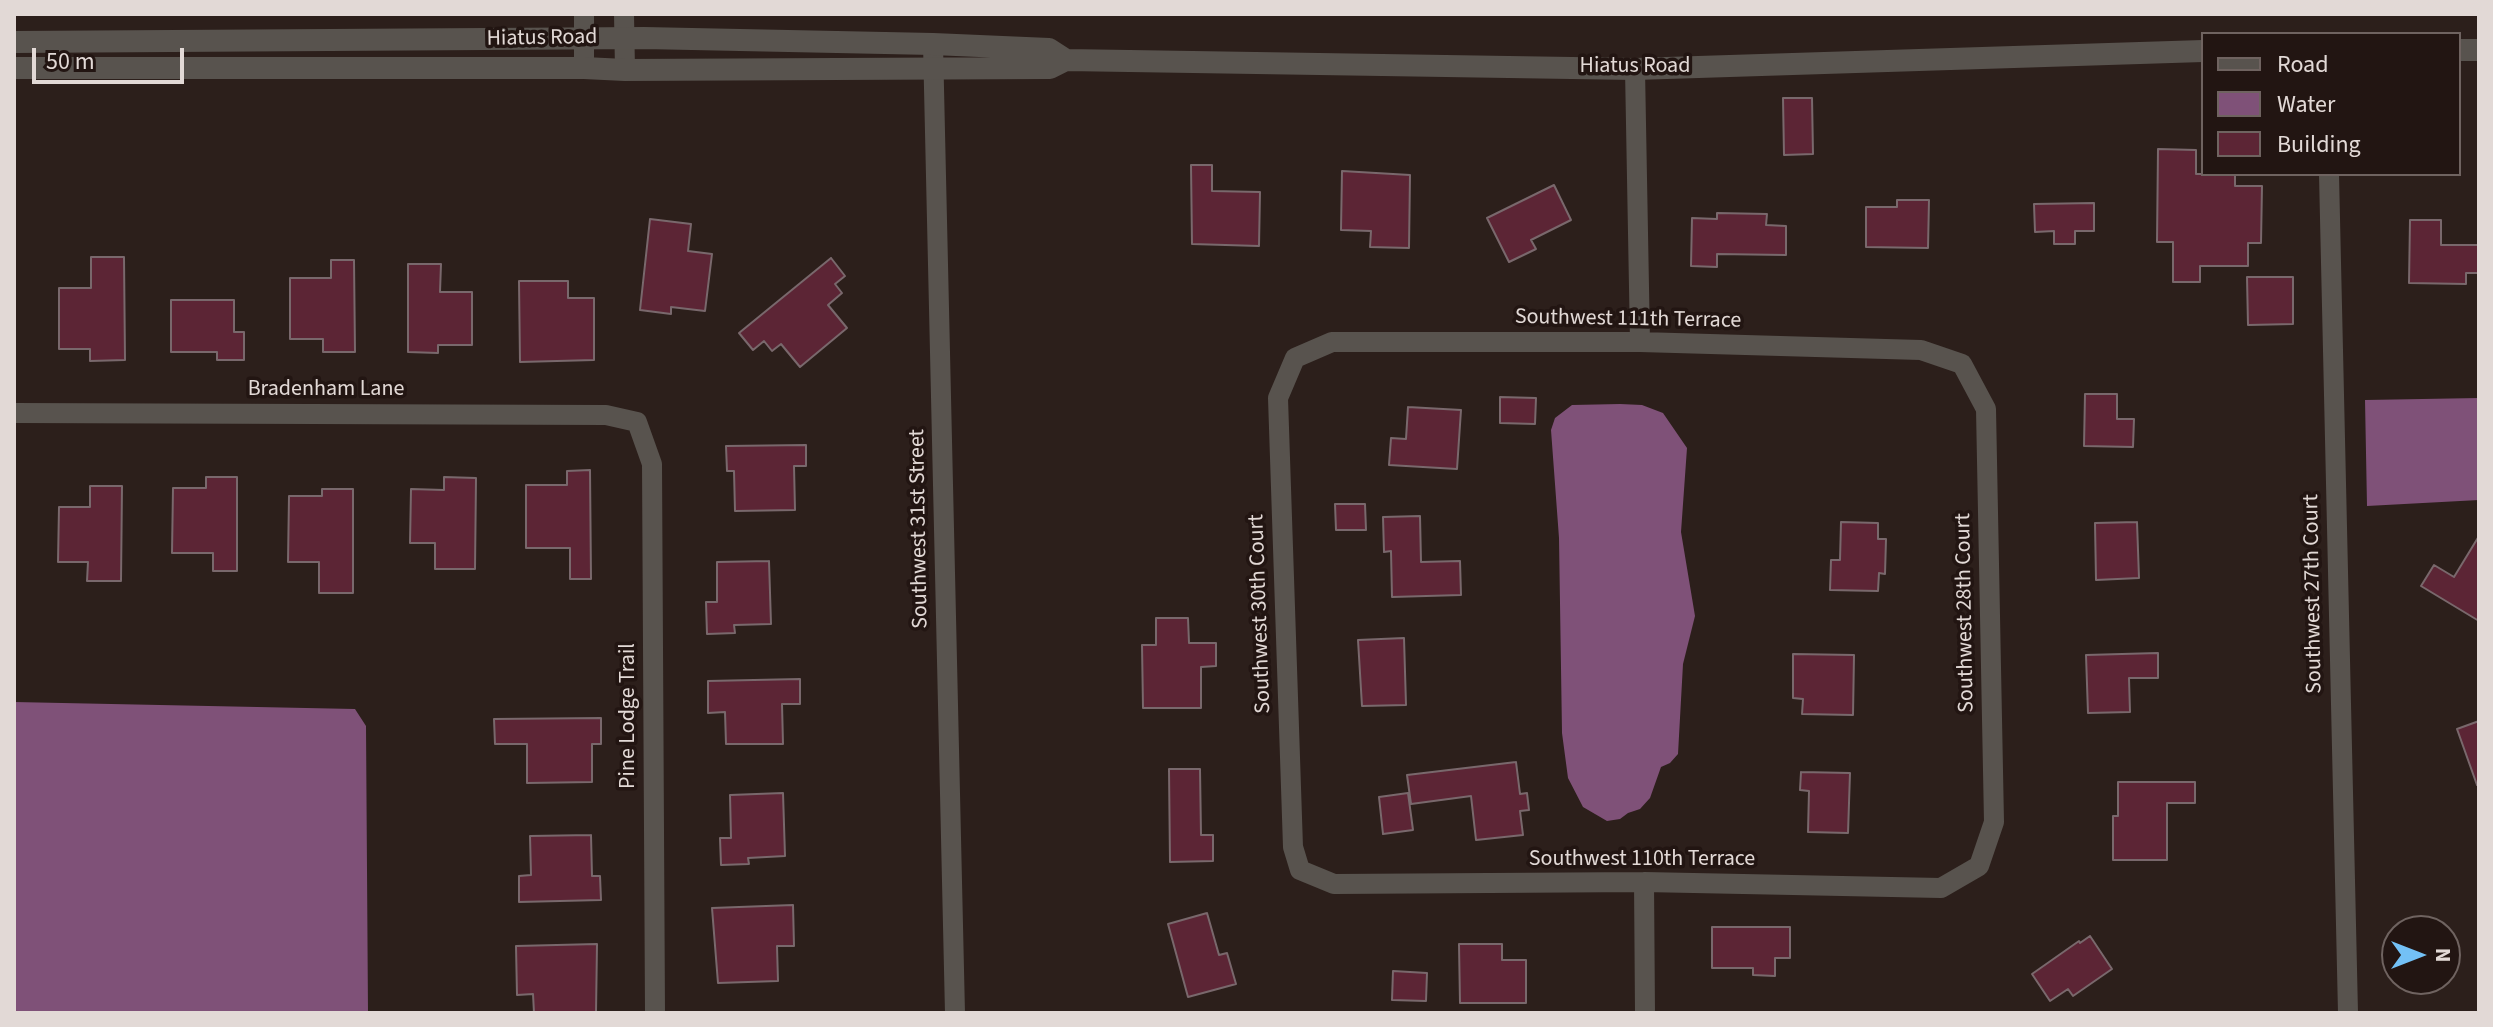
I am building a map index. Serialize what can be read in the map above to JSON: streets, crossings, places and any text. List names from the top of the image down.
{
  "streets": {
    "street": [
      "Hiatus Road",
      "Southwest 111th Terrace",
      "Bradenham Lane",
      "Southwest 31st Street",
      "Southwest 27th Court",
      "Southwest 28th Court",
      "Southwest 30th Court",
      "Pine Lodge Trail",
      "Southwest 110th Terrace"
    ]
  },
  "crossings": [
    ["Hiatus Road", "Southwest 31st Street"],
    ["Southwest 111th Terrace", "Southwest 28th Court"],
    ["Southwest 111th Terrace", "Southwest 30th Court"],
    ["Bradenham Lane", "Pine Lodge Trail"],
    ["Southwest 28th Court", "Southwest 110th Terrace"],
    ["Southwest 30th Court", "Southwest 110th Terrace"]
  ],
  "legend": ["Road", "Water", "Building"],
  "scale_bar": "50 m",
  "north": "right"
}
